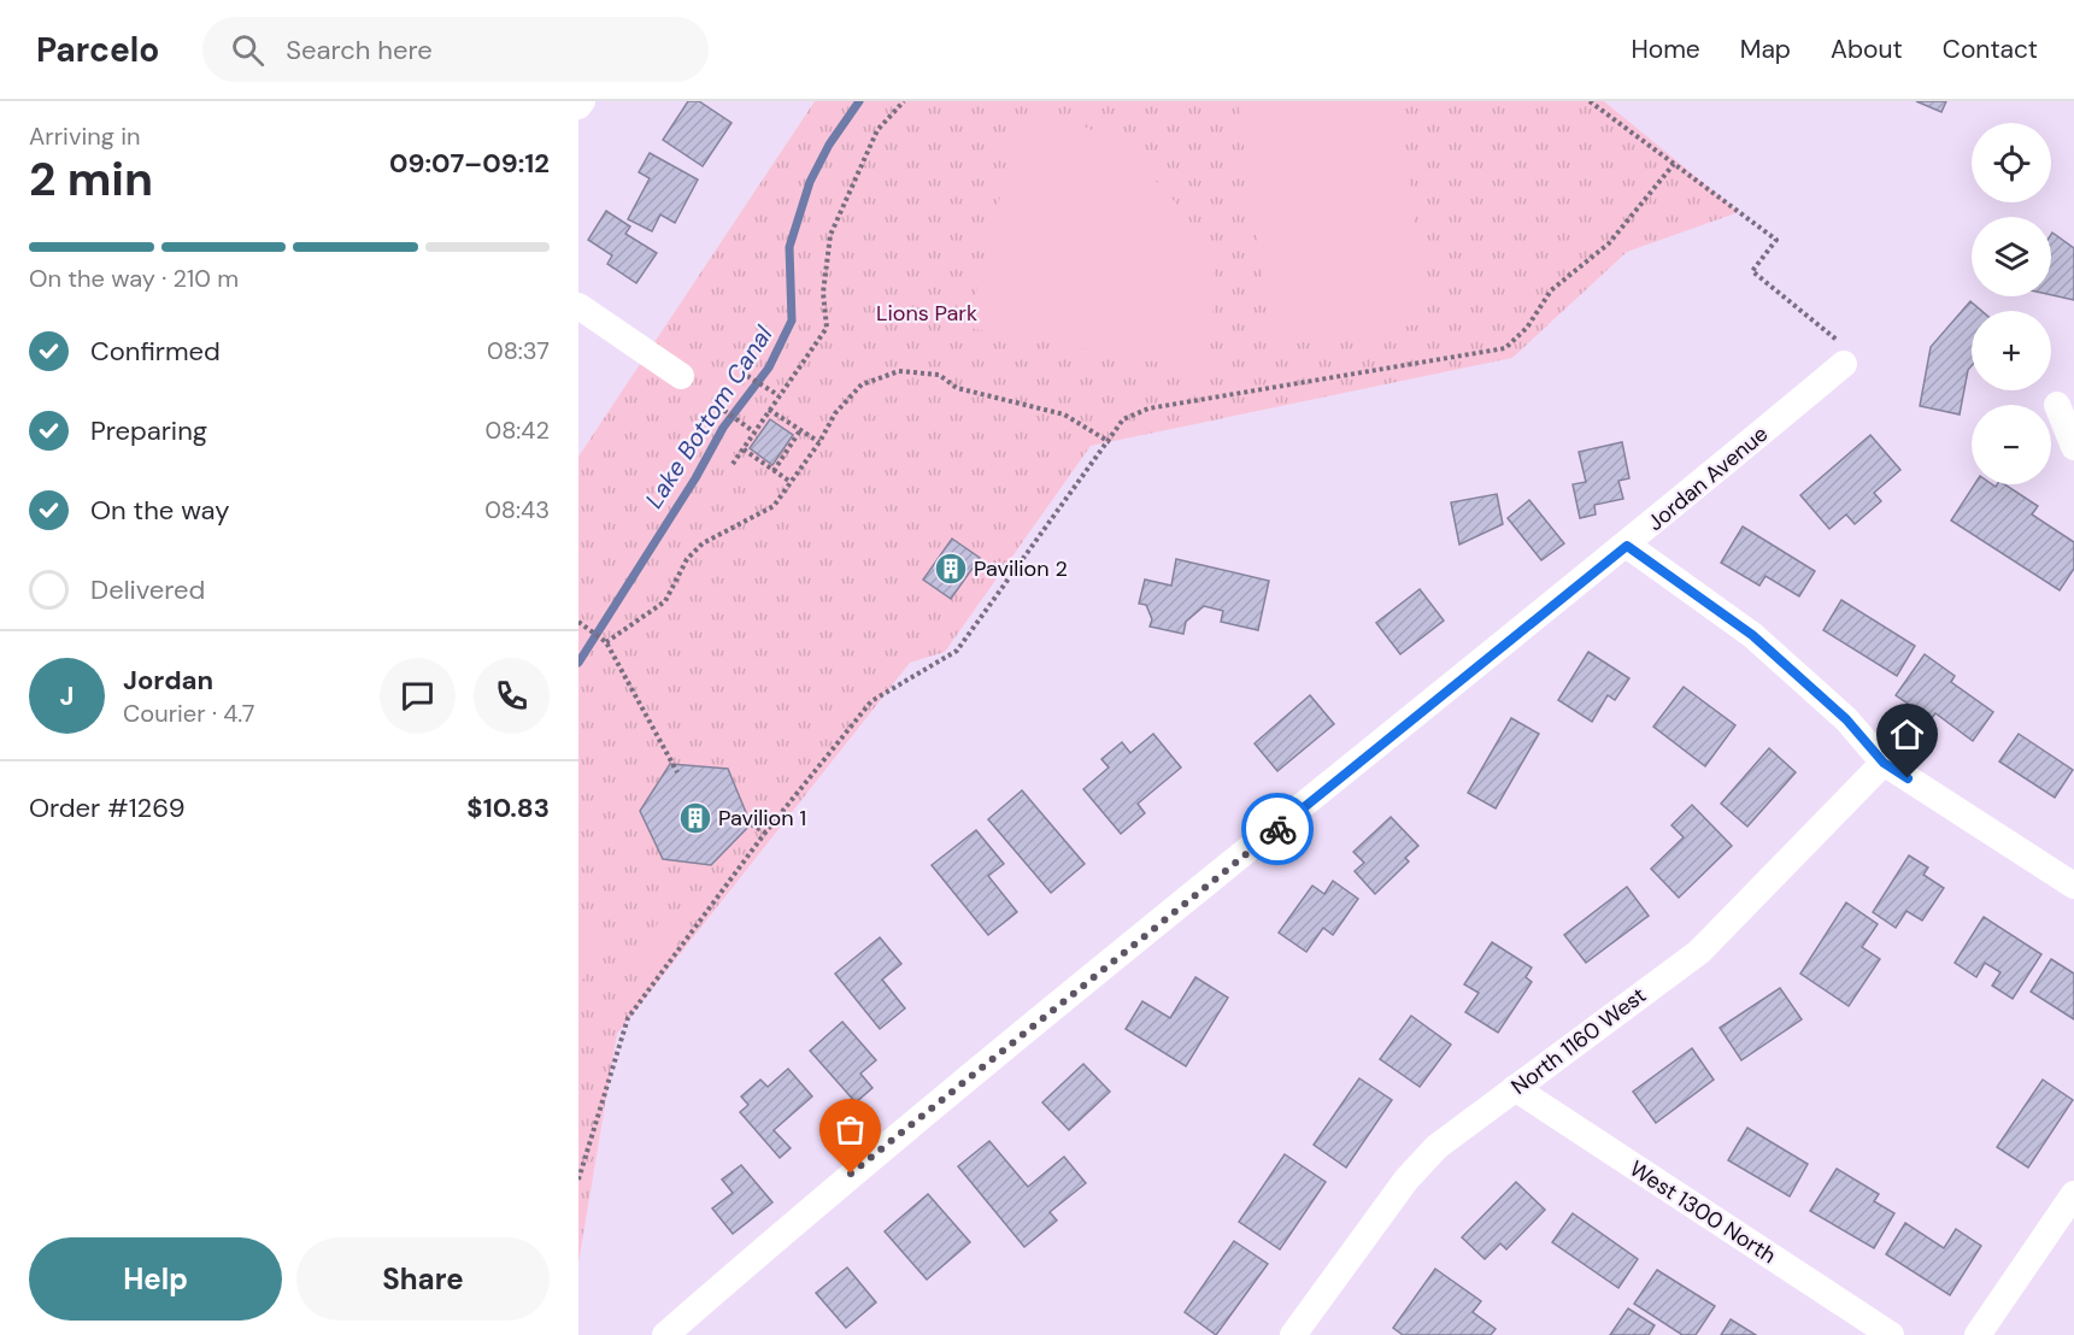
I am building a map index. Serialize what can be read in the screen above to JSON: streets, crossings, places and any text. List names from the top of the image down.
{
  "streets": {
    "street": ["Jordan Avenue", "North 1160 West", "West 1300 North"]
  },
  "crossings": [
    ["North 1160 West", "West 1300 North"]
  ],
  "water": ["Lake Bottom Canal"],
  "parks": ["Lions Park"],
  "places": {
    "building": ["Pavilion 2", "Pavilion 1"]
  },
  "page": {
    "header": "Parcelo",
    "search": "Search here",
    "nav": [
      "Home",
      "Map",
      "About",
      "Contact"
    ],
    "heading": ["2 min", "Arriving in", "09:07–09:12"],
    "panel": [
      "Jordan",
      "Courier · 4.7",
      "Order #1269",
      "$10.83"
    ],
    "map_buttons": ["+", "−"],
    "bar": "On the way · 210 m",
    "list": [
      ["Confirmed", "08:37"],
      ["Preparing", "08:42"],
      ["On the way", "08:43"],
      "Delivered"
    ],
    "round": "J",
    "buttons": ["Help", "Share"]
  }
}
